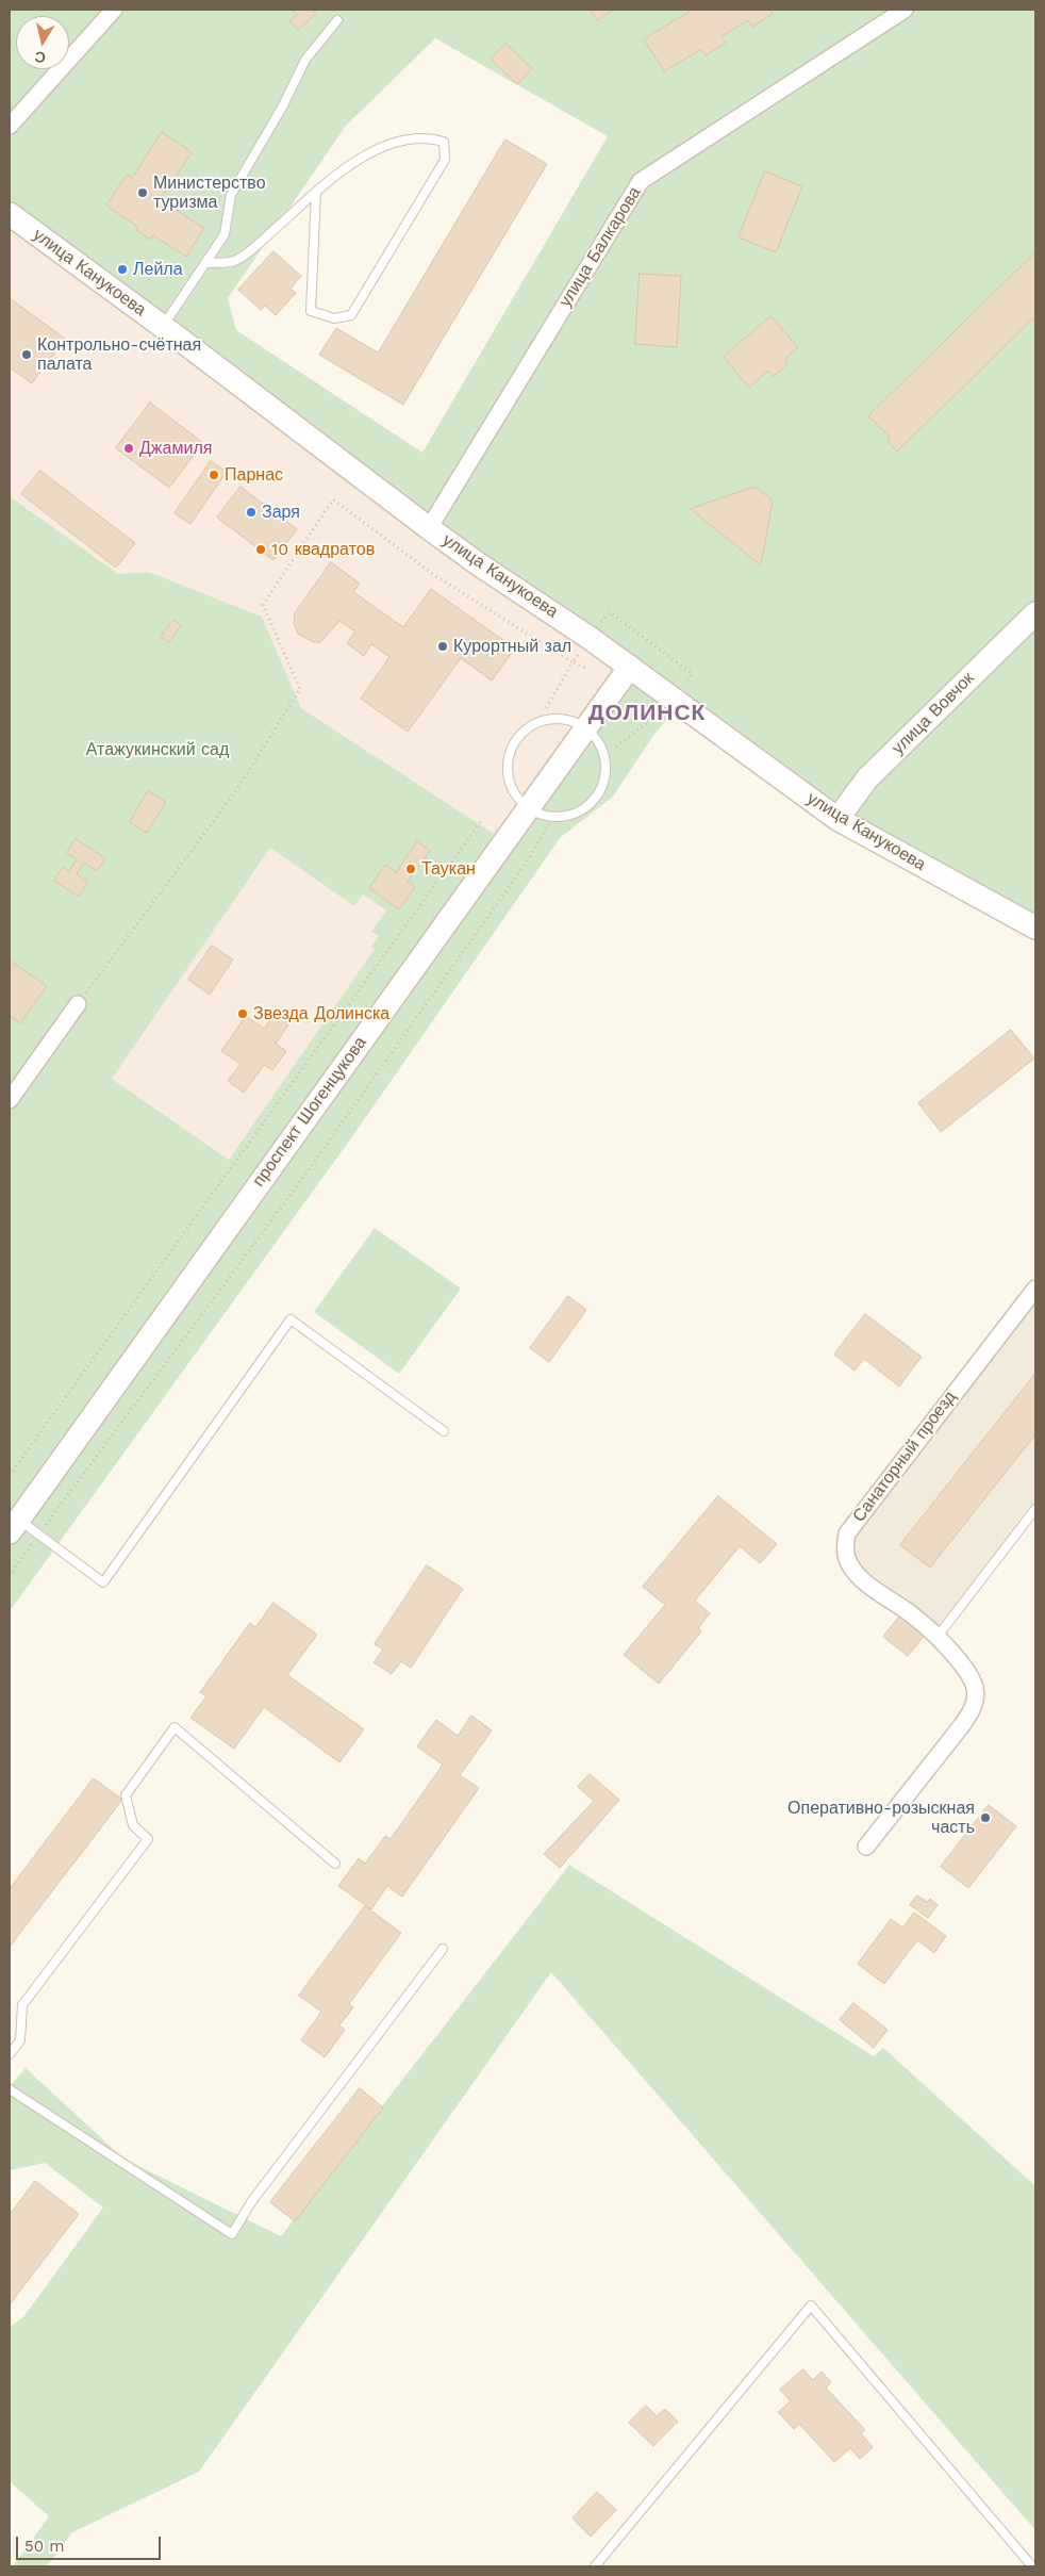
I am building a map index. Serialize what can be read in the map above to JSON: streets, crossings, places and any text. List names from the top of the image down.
{
  "streets": {
    "street": [
      "улица Балкарова",
      "улица Канукоева",
      "улица Вовчок",
      "проспект Шогенцукова",
      "Санаторный проезд"
    ]
  },
  "crossings": [
    ["улица Балкарова", "улица Канукоева"],
    ["улица Канукоева", "улица Вовчок"],
    ["улица Канукоева", "проспект Шогенцукова"]
  ],
  "districts": ["ДОЛИНСК"],
  "parks": ["Атажукинский сад"],
  "places": [
    "Министерство туризма",
    "Лейла",
    "Контрольно-счётная палата",
    "Джамиля",
    "Парнас",
    "Заря",
    "10 квадратов",
    "Курортный зал",
    "Таукан",
    "Звезда Долинска",
    "Оперативно-розыскная часть"
  ],
  "scale_bar": "50 m",
  "north": "bottom"
}
